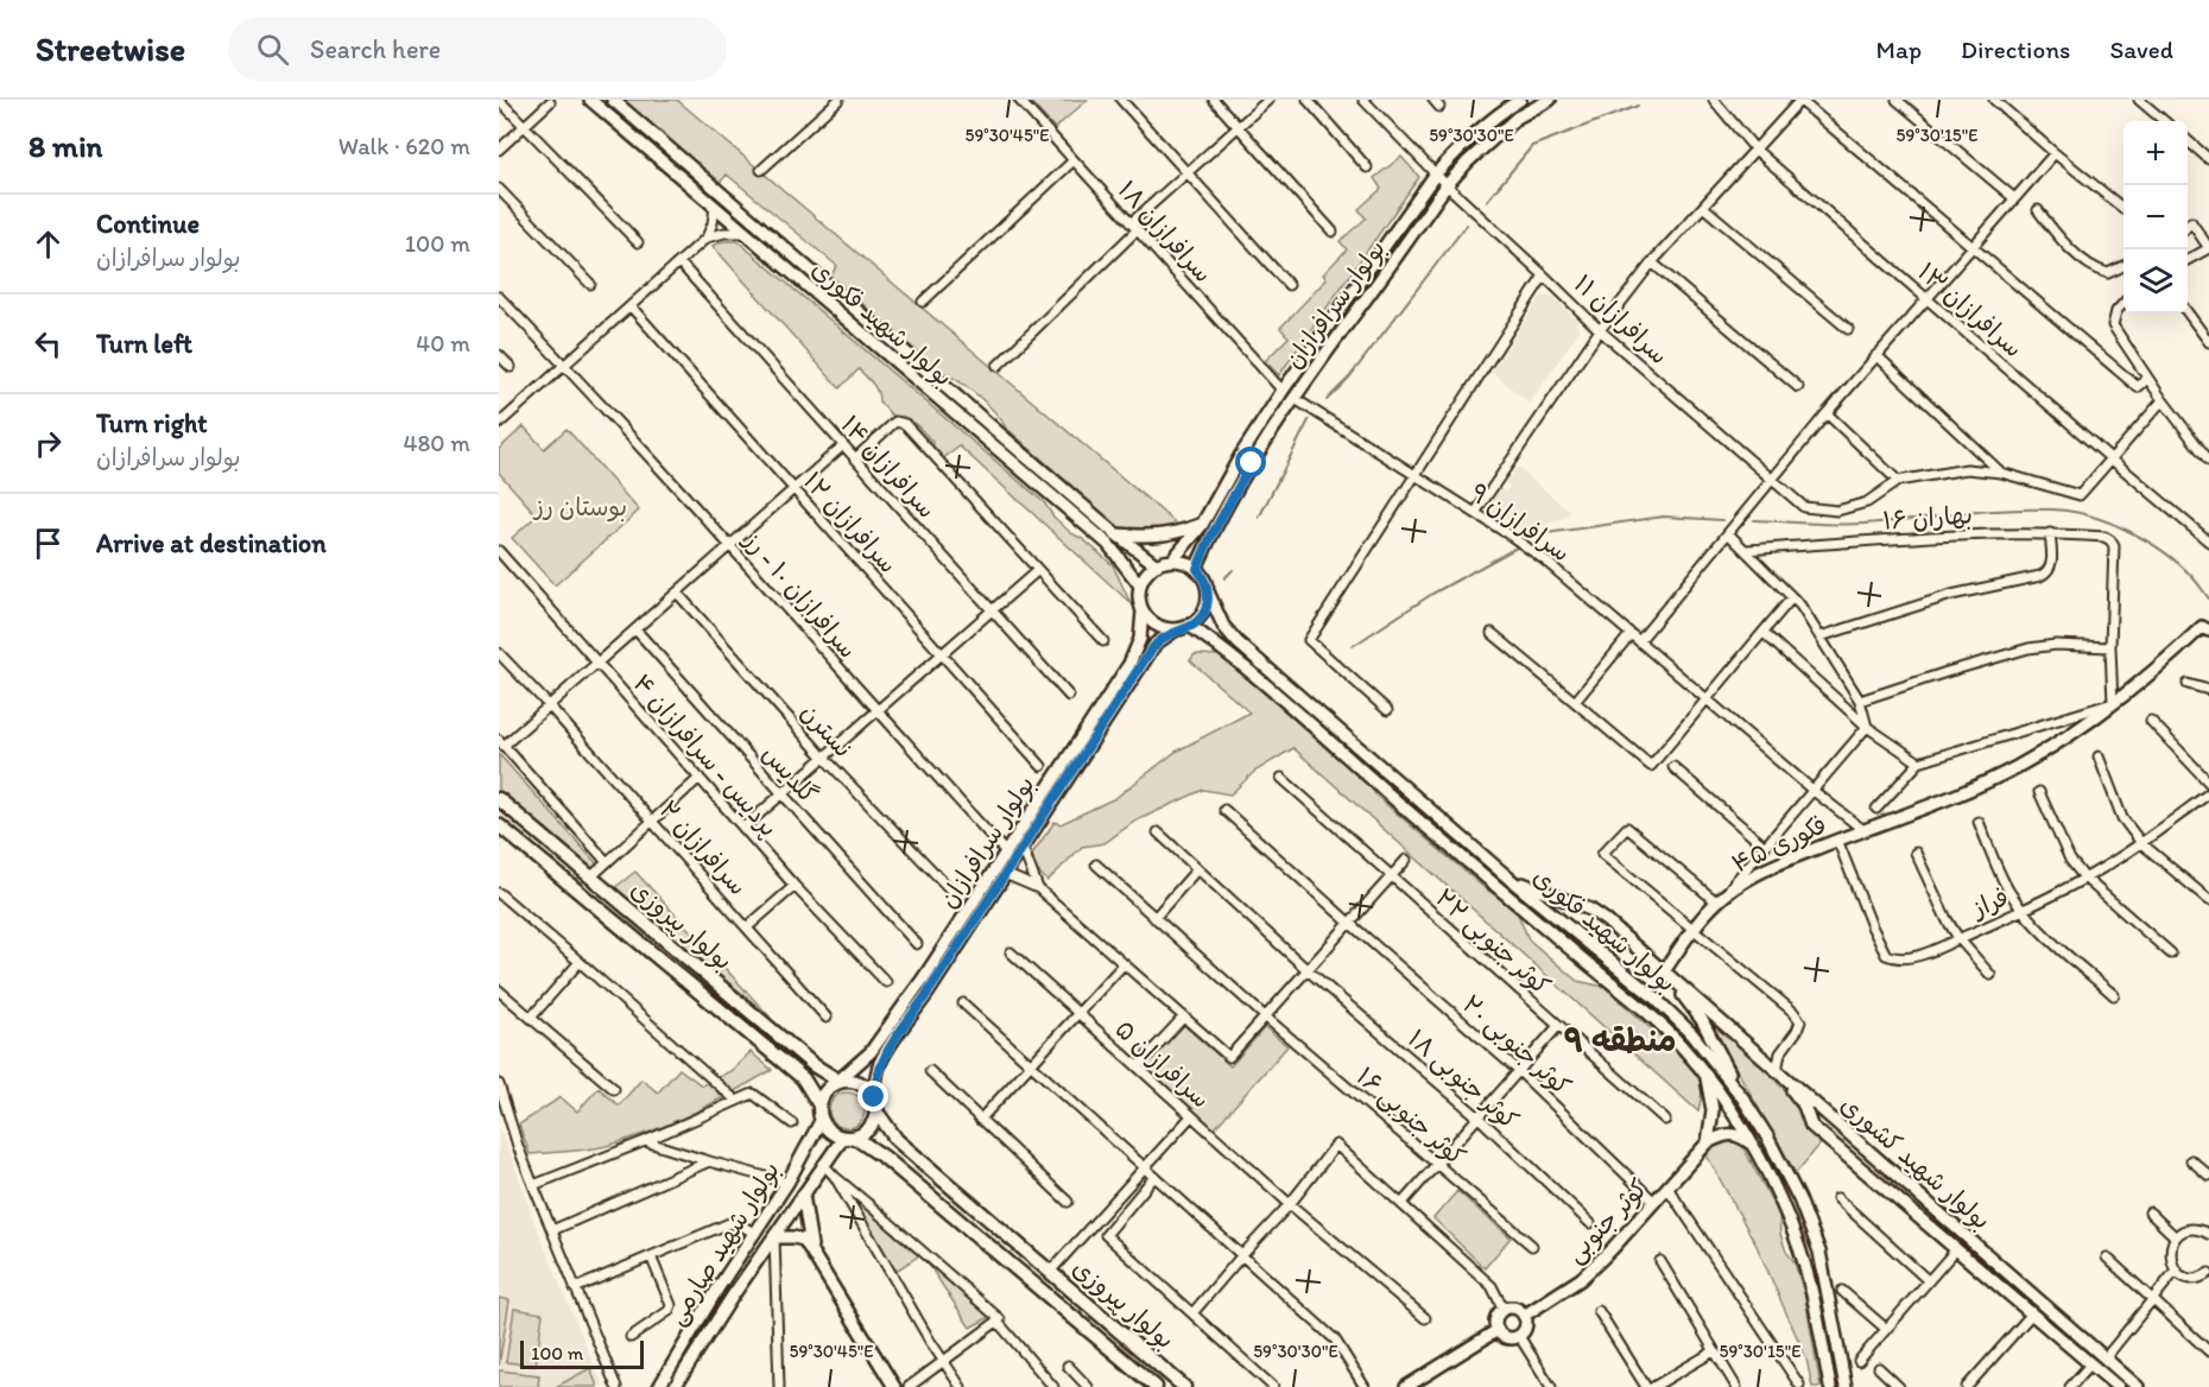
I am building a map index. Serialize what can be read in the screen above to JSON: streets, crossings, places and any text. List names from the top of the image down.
{
  "streets": {
    "main road": [
      "بولوار سرافرازان",
      "بولوار شهید فکوری",
      "فکوری ۴۵",
      "بولوار پیروزی",
      "بولوار شهید کشوری",
      "کوثر جنوبی",
      "بولوار شهید صارمی"
    ],
    "street": [
      "سرافرازان ۱۸",
      "سرافرازان ۱۳",
      "سرافرازان ۱۱",
      "سرافرازان ۱۴",
      "بهاران ۱۶",
      "سرافرازان ۱۲",
      "سرافرازان ۹",
      "سرافرازان ۱۰ - رز",
      "نسترن",
      "پردیس - سرافرازان ۴",
      "گلدیس",
      "سرافرازان ۲",
      "فراز",
      "کوثر جنوبی ۲۲",
      "کوثر جنوبی ۲۰",
      "سرافرازان ۵",
      "کوثر جنوبی ۱۸",
      "کوثر جنوبی ۱۶"
    ]
  },
  "crossings": [
    ["سرافرازان ۱۸", "بولوار سرافرازان"],
    ["بولوار سرافرازان", "سرافرازان ۱۱"],
    ["بولوار سرافرازان", "بولوار شهید فکوری"],
    ["بولوار سرافرازان", "سرافرازان ۹"],
    ["بولوار سرافرازان", "سرافرازان ۱۰ - رز"],
    ["بولوار سرافرازان", "بولوار پیروزی"],
    ["بولوار سرافرازان", "بولوار شهید صارمی"],
    ["سرافرازان ۹", "فکوری ۴۵"],
    ["فکوری ۴۵", "فراز"],
    ["فکوری ۴۵", "بولوار شهید کشوری"],
    ["بولوار پیروزی", "بولوار شهید صارمی"],
    ["کوثر جنوبی ۲۰", "کوثر جنوبی"]
  ],
  "districts": ["منطقه ۹"],
  "parks": ["بوستان رز"],
  "scale_bar": "100 m",
  "page": {
    "header": "Streetwise",
    "search": "Search here",
    "nav": ["Map", "Directions", "Saved"],
    "heading": ["8 min", "Walk · 620 m"],
    "map_buttons": ["+", "−"],
    "list": [
      ["Continue", "بولوار سرافرازان", "100 m"],
      ["Turn left", "40 m"],
      ["Turn right", "بولوار سرافرازان", "480 m"],
      "Arrive at destination"
    ],
    "scale": "100 m"
  },
  "coordinates": ["59°30'45\"E", "59°30'30\"E", "59°30'15\"E"]
}
